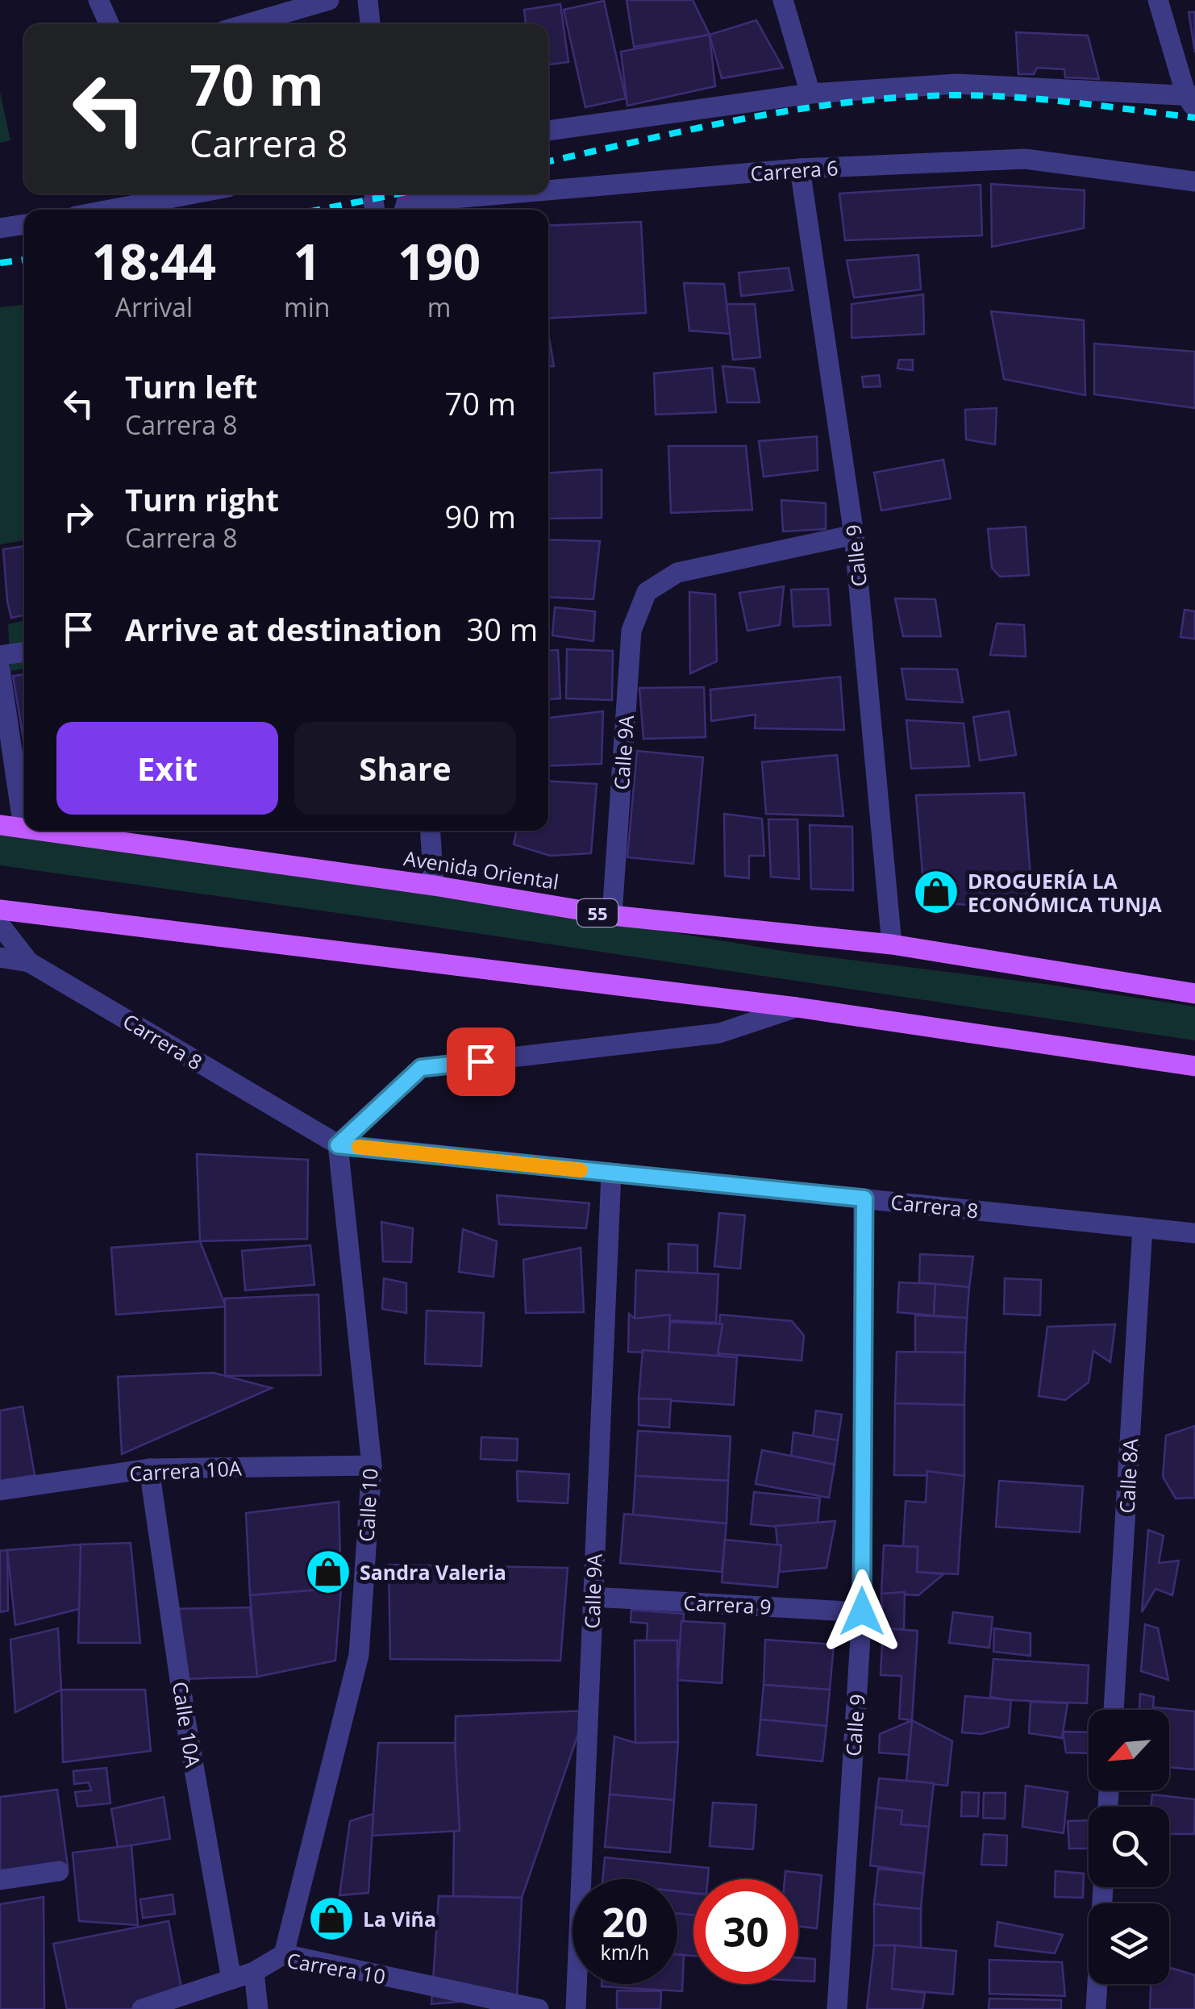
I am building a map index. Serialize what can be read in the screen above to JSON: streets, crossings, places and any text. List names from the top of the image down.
{
  "streets": {
    "main road": ["Avenida Oriental", "55"],
    "street": [
      "Carrera 6",
      "Calle 9",
      "Calle 9A",
      "Carrera 8",
      "Carrera 10A",
      "Calle 8A",
      "Calle 10",
      "Carrera 9",
      "Calle 10A",
      "Carrera 10"
    ]
  },
  "crossings": [
    ["Carrera 6", "Calle 9"],
    ["Calle 9", "Calle 9A"],
    ["Calle 9", "Avenida Oriental"],
    ["Calle 9", "Carrera 8"],
    ["Calle 9", "Carrera 9"],
    ["Calle 9A", "Avenida Oriental"],
    ["Calle 9A", "Carrera 8"],
    ["Calle 9A", "Carrera 9"],
    ["Carrera 8", "Calle 8A"],
    ["Carrera 8", "Calle 10"],
    ["Carrera 10A", "Calle 10"],
    ["Carrera 10A", "Calle 10A"],
    ["Calle 10", "Carrera 10"],
    ["Calle 10A", "Carrera 10"]
  ],
  "places": {
    "shop": ["DROGUERÍA LA ECONÓMICA TUNJA", "Sandra Valeria", "La Viña"]
  },
  "north": "bottom left",
  "page": {
    "turn": ["70 m", "Carrera 8"],
    "eta": [
      "18:44",
      "Arrival",
      "1",
      "min",
      "190",
      "m"
    ],
    "list": [
      {
        "name": "Turn left",
        "note": "Carrera 8",
        "value": "70 m"
      },
      {
        "name": "Turn right",
        "note": "Carrera 8",
        "value": "90 m"
      },
      {
        "name": "Arrive at destination",
        "value": "30 m"
      }
    ],
    "buttons": ["Exit", "Share"],
    "speed": "20 km/h",
    "limit": "30"
  }
}
